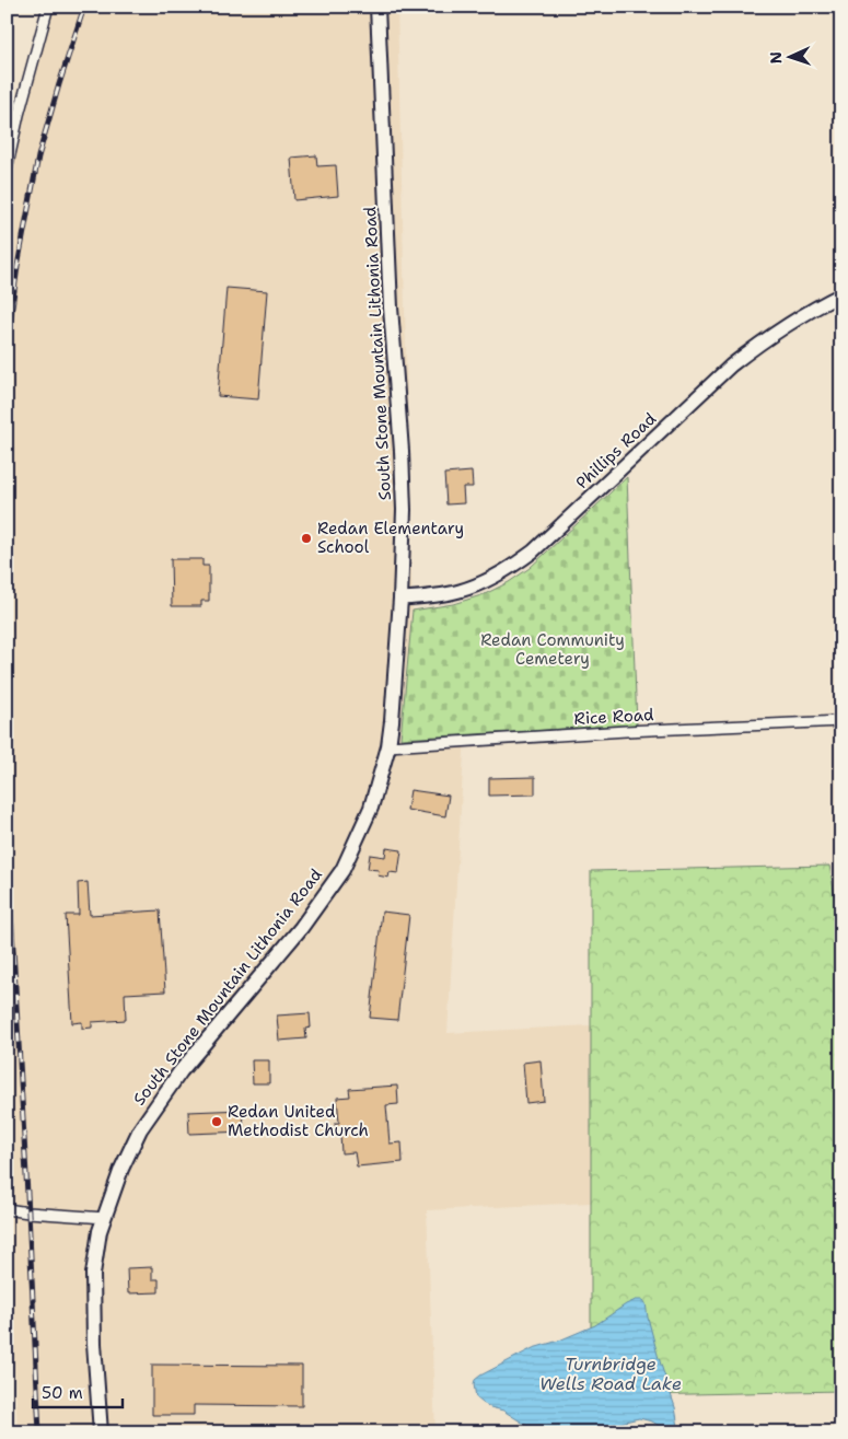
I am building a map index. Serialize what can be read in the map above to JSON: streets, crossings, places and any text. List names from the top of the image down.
{
  "streets": {
    "main road": ["South Stone Mountain Lithonia Road"],
    "street": ["Phillips Road", "Rice Road"]
  },
  "crossings": [
    ["South Stone Mountain Lithonia Road", "Phillips Road"],
    ["South Stone Mountain Lithonia Road", "Rice Road"]
  ],
  "water": ["Turnbridge Wells Road Lake"],
  "parks": ["Redan Community Cemetery"],
  "places": ["Redan Elementary School", "Redan United Methodist Church"],
  "scale_bar": "50 m",
  "north": "left"
}
